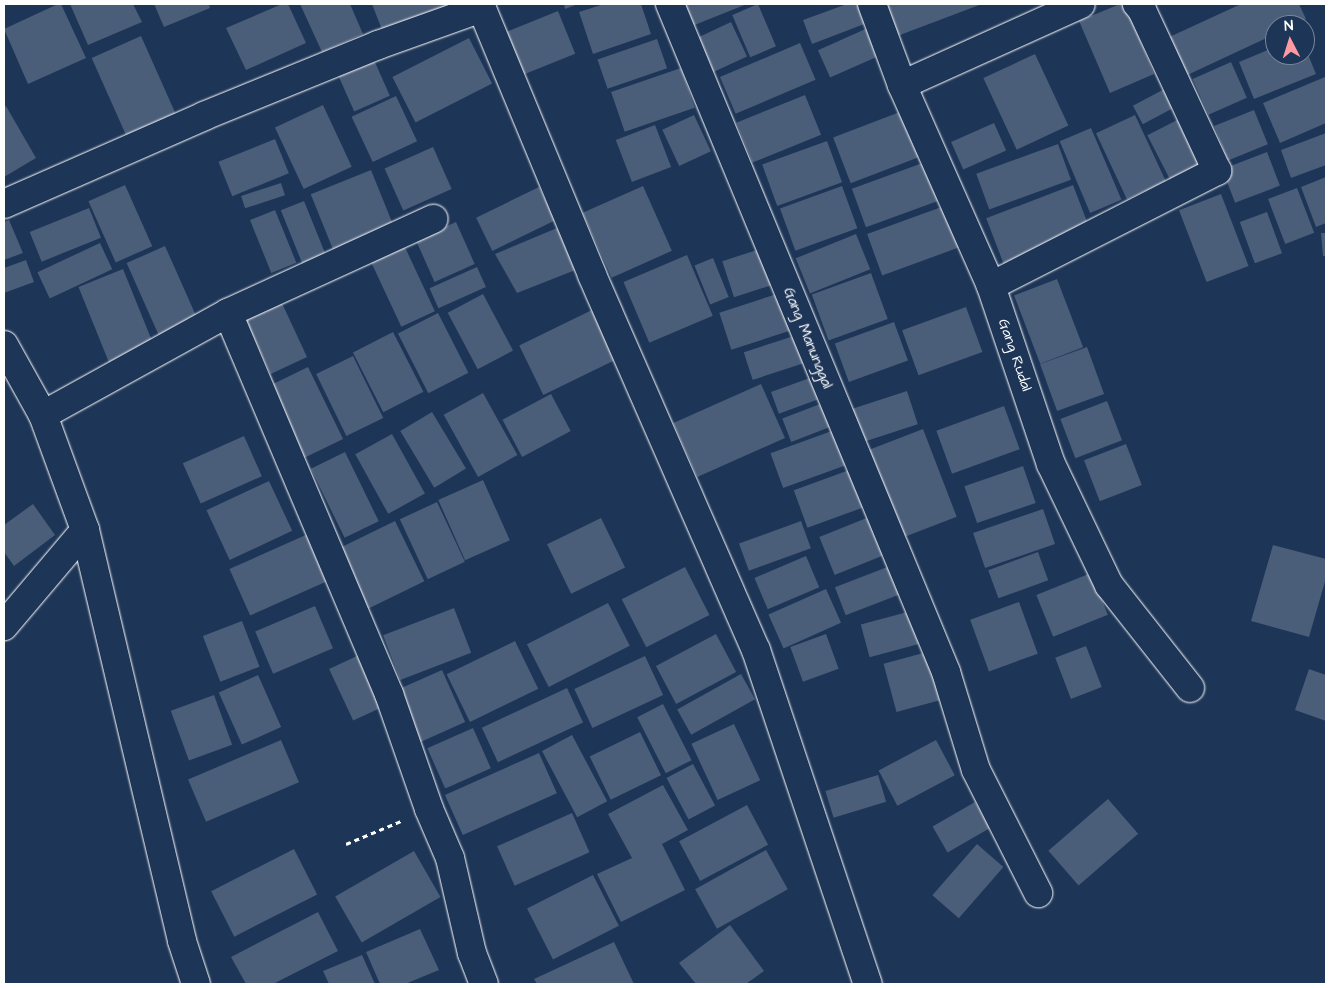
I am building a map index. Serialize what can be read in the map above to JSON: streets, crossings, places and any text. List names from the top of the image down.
{
  "streets": {
    "street": ["Gang Manunggal", "Gang Rudal"]
  },
  "north": "top"
}
